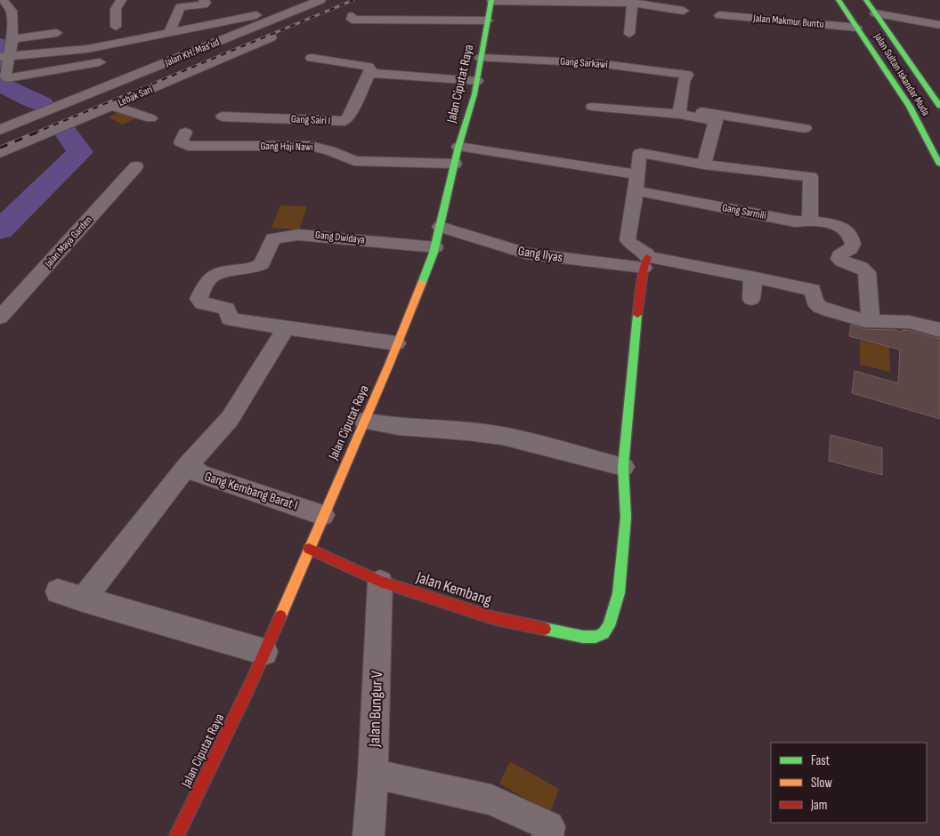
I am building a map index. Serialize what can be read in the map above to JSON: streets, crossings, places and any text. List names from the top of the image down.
{
  "streets": {
    "main road": ["Jalan Sultan Iskandar Muda", "Jalan Ciputat Raya", "Jalan Kembang"],
    "street": [
      "Jalan Makmur Buntu",
      "Jalan KH. Mas'ud",
      "Gang Sarkawi",
      "Lebak Sari",
      "Gang Sairi I",
      "Gang Haji Nawi",
      "Gang Sarmili",
      "Gang Dwidaya",
      "Jalan Maya Garden",
      "Gang Ilyas",
      "Gang Kembang Barat I",
      "Jalan Bungur V"
    ]
  },
  "crossings": [
    ["Jalan Makmur Buntu", "Jalan Sultan Iskandar Muda"],
    ["Gang Sarkawi", "Jalan Ciputat Raya"],
    ["Jalan Ciputat Raya", "Gang Haji Nawi"],
    ["Jalan Ciputat Raya", "Gang Sarmili"],
    ["Jalan Ciputat Raya", "Gang Dwidaya"],
    ["Jalan Ciputat Raya", "Gang Ilyas"],
    ["Jalan Ciputat Raya", "Gang Kembang Barat I"],
    ["Jalan Ciputat Raya", "Jalan Kembang"],
    ["Gang Sarmili", "Gang Ilyas"],
    ["Gang Dwidaya", "Gang Kembang Barat I"],
    ["Jalan Kembang", "Jalan Bungur V"]
  ],
  "legend": ["Fast", "Slow", "Jam"]
}
